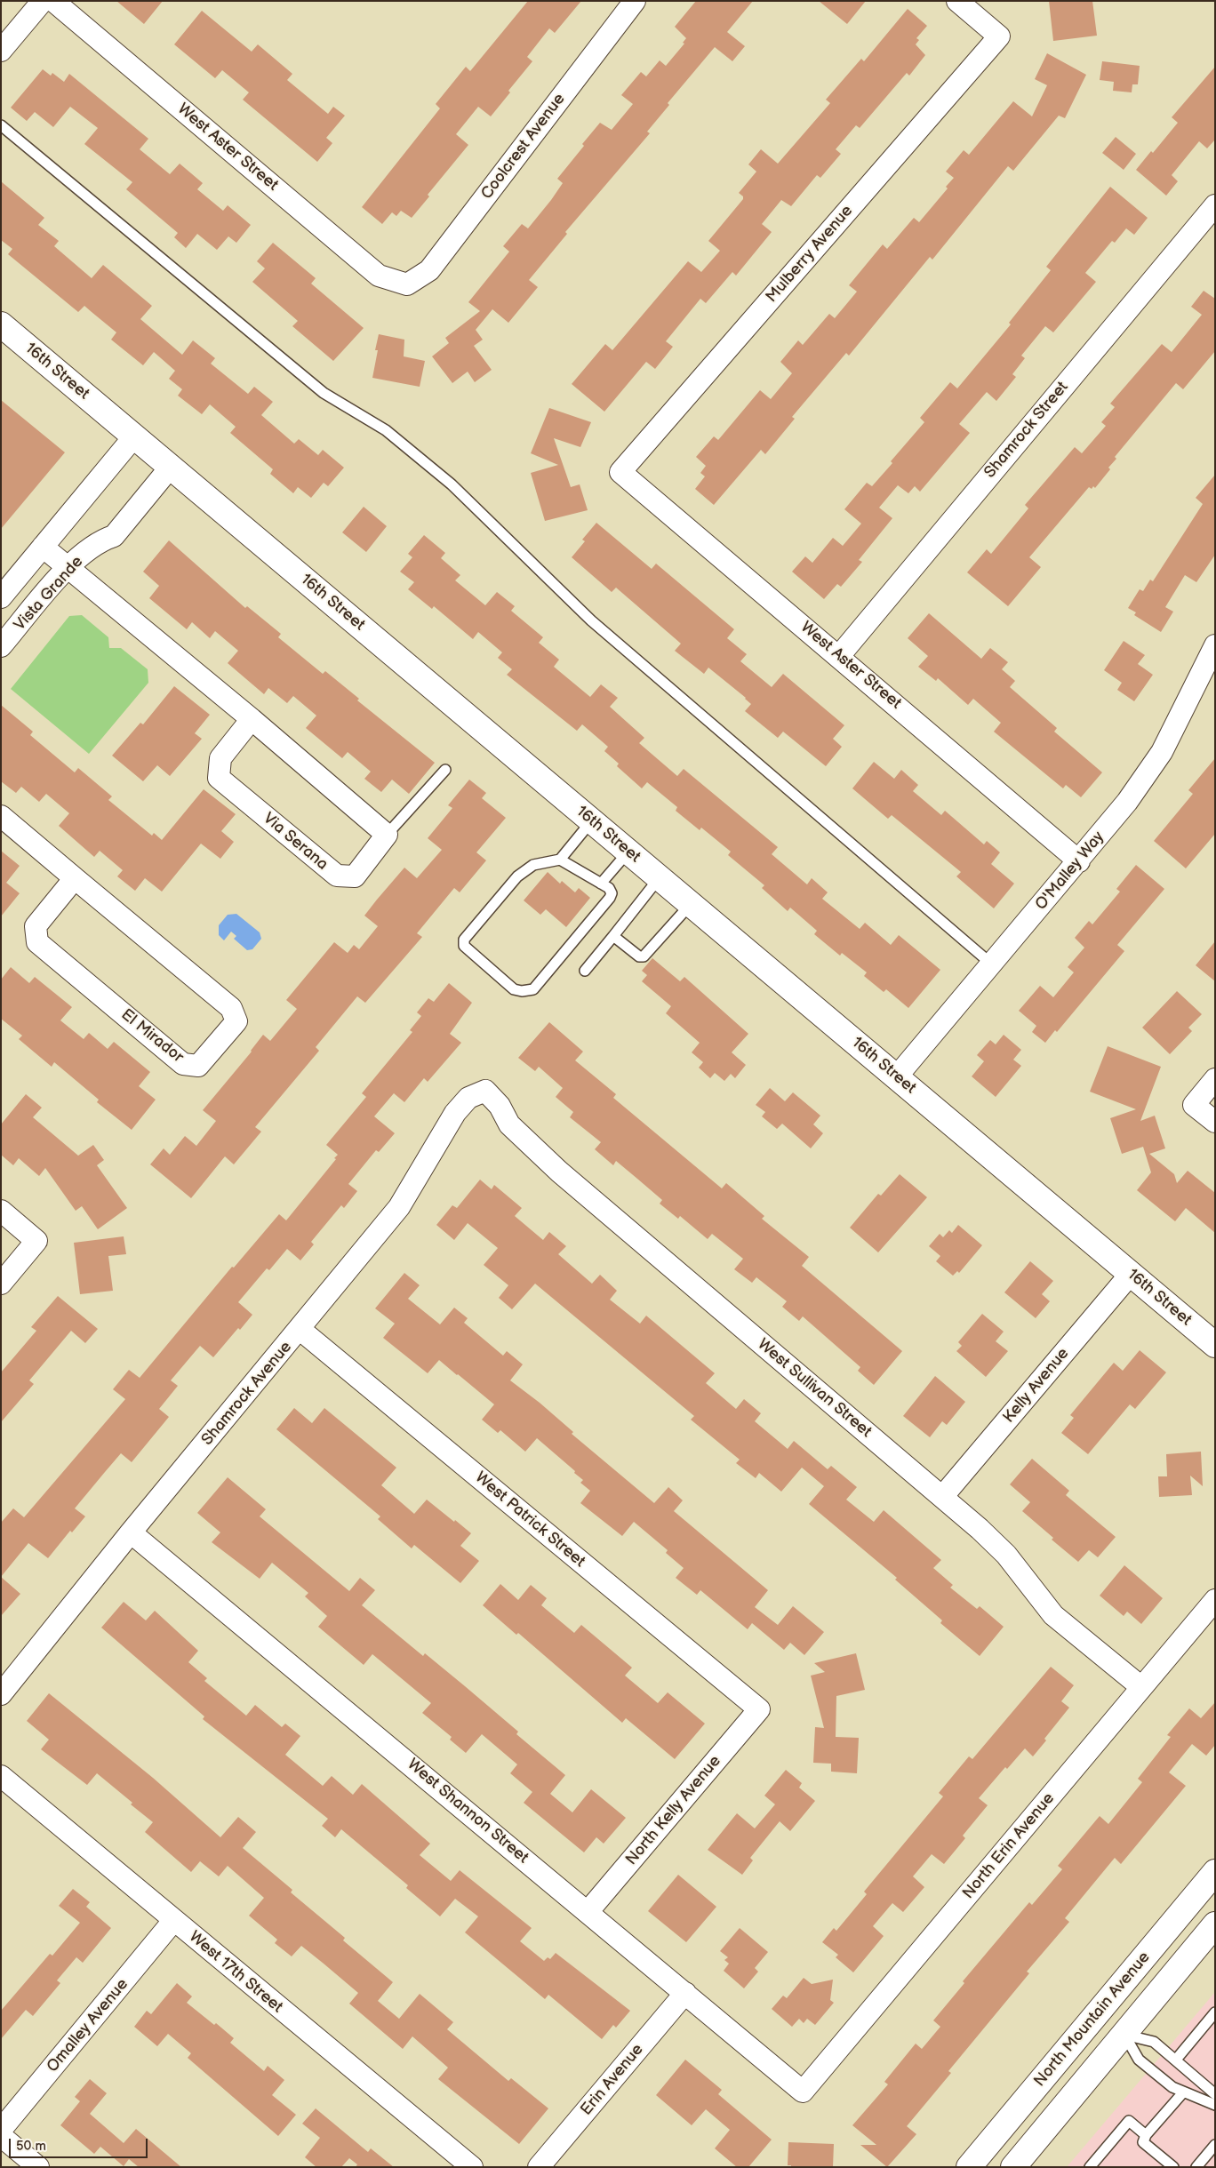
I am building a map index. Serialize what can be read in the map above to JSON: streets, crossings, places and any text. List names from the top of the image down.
{
  "streets": {
    "main road": ["16th Street", "North Mountain Avenue"],
    "street": [
      "Coolcrest Avenue",
      "West Aster Street",
      "Mulberry Avenue",
      "Shamrock Street",
      "Vista Grande",
      "Via Serana",
      "O'Malley Way",
      "El Mirador",
      "Kelly Avenue",
      "West Sullivan Street",
      "Shamrock Avenue",
      "West Patrick Street",
      "North Kelly Avenue",
      "West Shannon Street",
      "North Erin Avenue",
      "West 17th Street",
      "Omalley Avenue",
      "Erin Avenue"
    ]
  },
  "crossings": [
    ["Coolcrest Avenue", "West Aster Street"],
    ["West Aster Street", "Mulberry Avenue"],
    ["West Aster Street", "Shamrock Street"],
    ["West Aster Street", "O'Malley Way"],
    ["16th Street", "Vista Grande"],
    ["16th Street", "O'Malley Way"],
    ["16th Street", "Kelly Avenue"],
    ["Kelly Avenue", "West Sullivan Street"],
    ["West Sullivan Street", "Shamrock Avenue"],
    ["West Sullivan Street", "North Erin Avenue"],
    ["Shamrock Avenue", "West Patrick Street"],
    ["Shamrock Avenue", "West Shannon Street"],
    ["West Patrick Street", "North Kelly Avenue"],
    ["North Kelly Avenue", "West Shannon Street"],
    ["West Shannon Street", "North Erin Avenue"],
    ["West Shannon Street", "Erin Avenue"],
    ["West 17th Street", "Omalley Avenue"]
  ],
  "scale_bar": "50 m"
}
